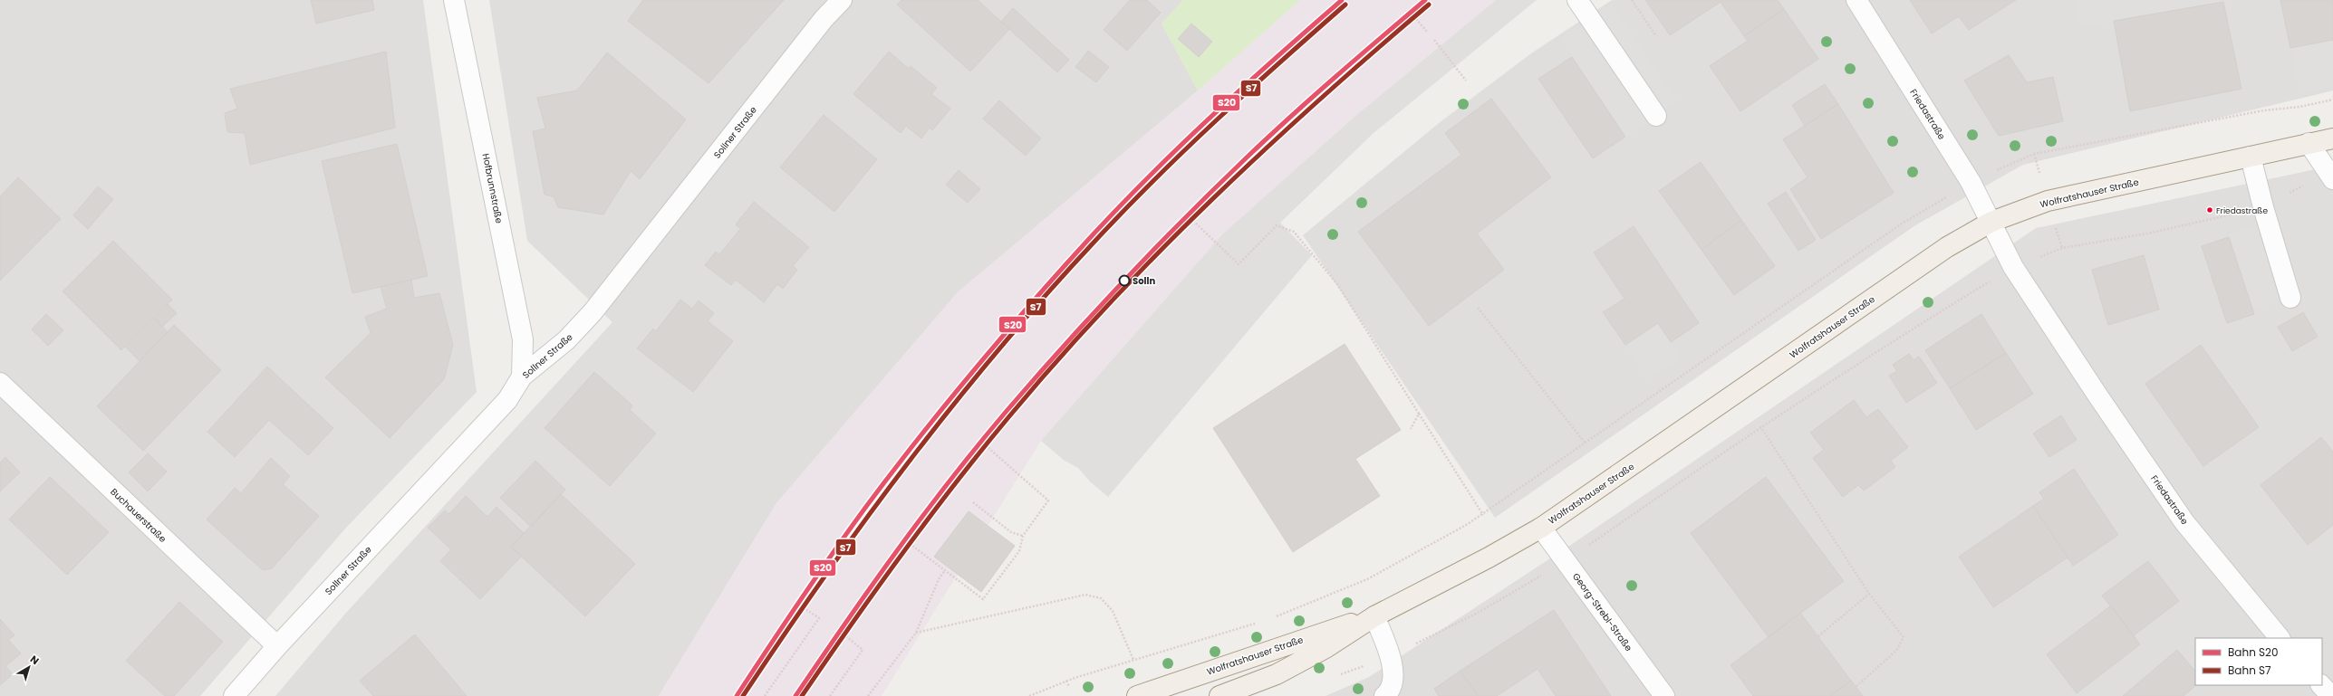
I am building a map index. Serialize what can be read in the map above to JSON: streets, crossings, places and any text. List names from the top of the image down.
{
  "streets": {
    "main road": ["Wolfratshauser Straße"],
    "street": [
      "Friedastraße",
      "Sollner Straße",
      "Hofbrunnstraße",
      "Buchauerstraße",
      "Georg-Strebl-Straße"
    ]
  },
  "crossings": [
    ["Friedastraße", "Wolfratshauser Straße"],
    ["Sollner Straße", "Hofbrunnstraße"],
    ["Sollner Straße", "Buchauerstraße"],
    ["Wolfratshauser Straße", "Georg-Strebl-Straße"]
  ],
  "places": ["Friedastraße", "Solln"],
  "lines": ["rail line S20", "rail line S7"],
  "legend": ["Bahn S20", "Bahn S7"],
  "north": "top right"
}
